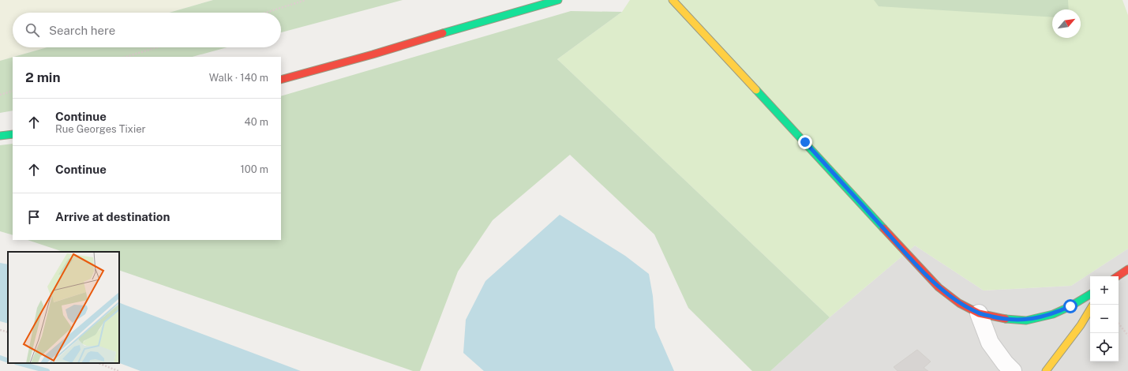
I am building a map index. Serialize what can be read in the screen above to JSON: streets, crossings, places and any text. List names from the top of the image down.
{
  "north": "top right",
  "page": {
    "search": "Search here",
    "heading": ["2 min", "Walk · 140 m"],
    "list": [
      ["Continue", "Rue Georges Tixier", "40 m"],
      ["Continue", "100 m"],
      "Arrive at destination"
    ],
    "map_buttons": ["+", "−"]
  }
}
